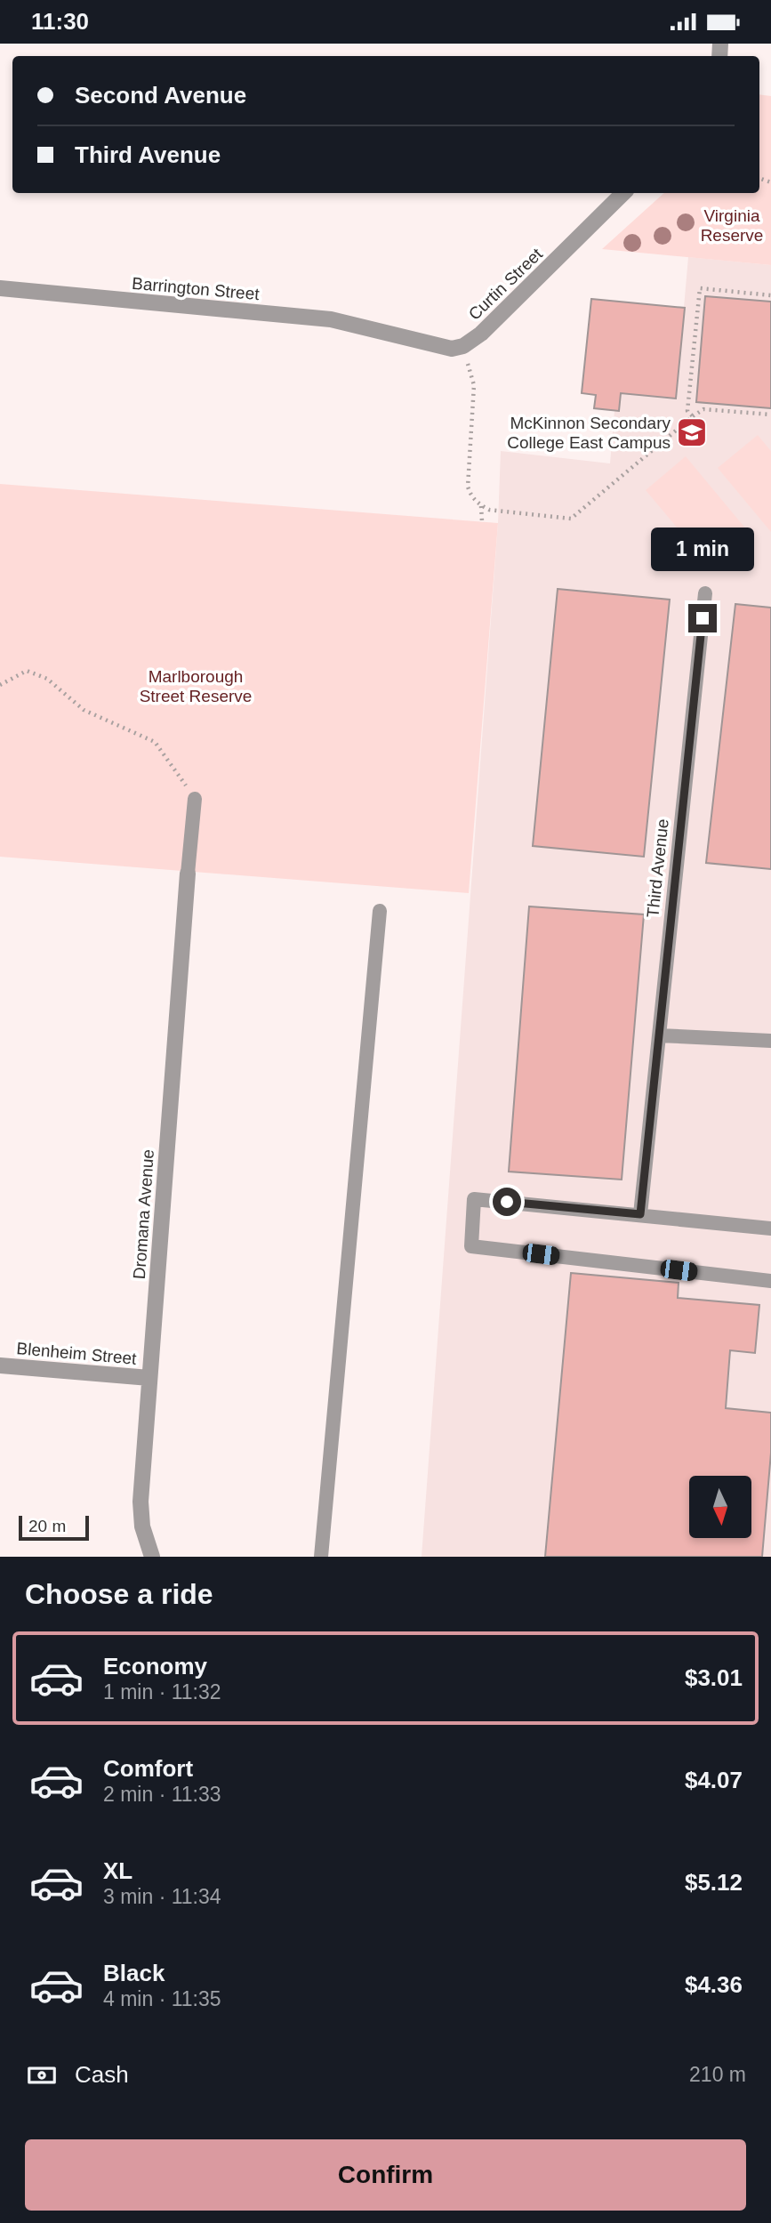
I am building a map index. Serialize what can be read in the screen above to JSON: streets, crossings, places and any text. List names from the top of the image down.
{
  "streets": {
    "street": [
      "Curtin Street",
      "Barrington Street",
      "Dromana Avenue",
      "Blenheim Street"
    ],
    "lane": ["Third Avenue"]
  },
  "crossings": [
    ["Curtin Street", "Barrington Street"],
    ["Dromana Avenue", "Blenheim Street"]
  ],
  "parks": ["Virginia Reserve", "Marlborough Street Reserve"],
  "places": {
    "school or university": ["McKinnon Secondary College East Campus"]
  },
  "scale_bar": "20 m",
  "north": "bottom",
  "page": {
    "status": "11:30",
    "banner": ["Second Avenue", "Third Avenue"],
    "bubble": "1 min",
    "scale": "20 m",
    "heading": "Choose a ride",
    "list": [
      {
        "name": "Economy",
        "note": "1 min · 11:32",
        "value": "$3.01"
      },
      {
        "name": "Comfort",
        "note": "2 min · 11:33",
        "value": "$4.07"
      },
      {
        "name": "XL",
        "note": "3 min · 11:34",
        "value": "$5.12"
      },
      {
        "name": "Black",
        "note": "4 min · 11:35",
        "value": "$4.36"
      }
    ],
    "pay": ["Cash", "210 m"],
    "buttons": "Confirm"
  }
}
